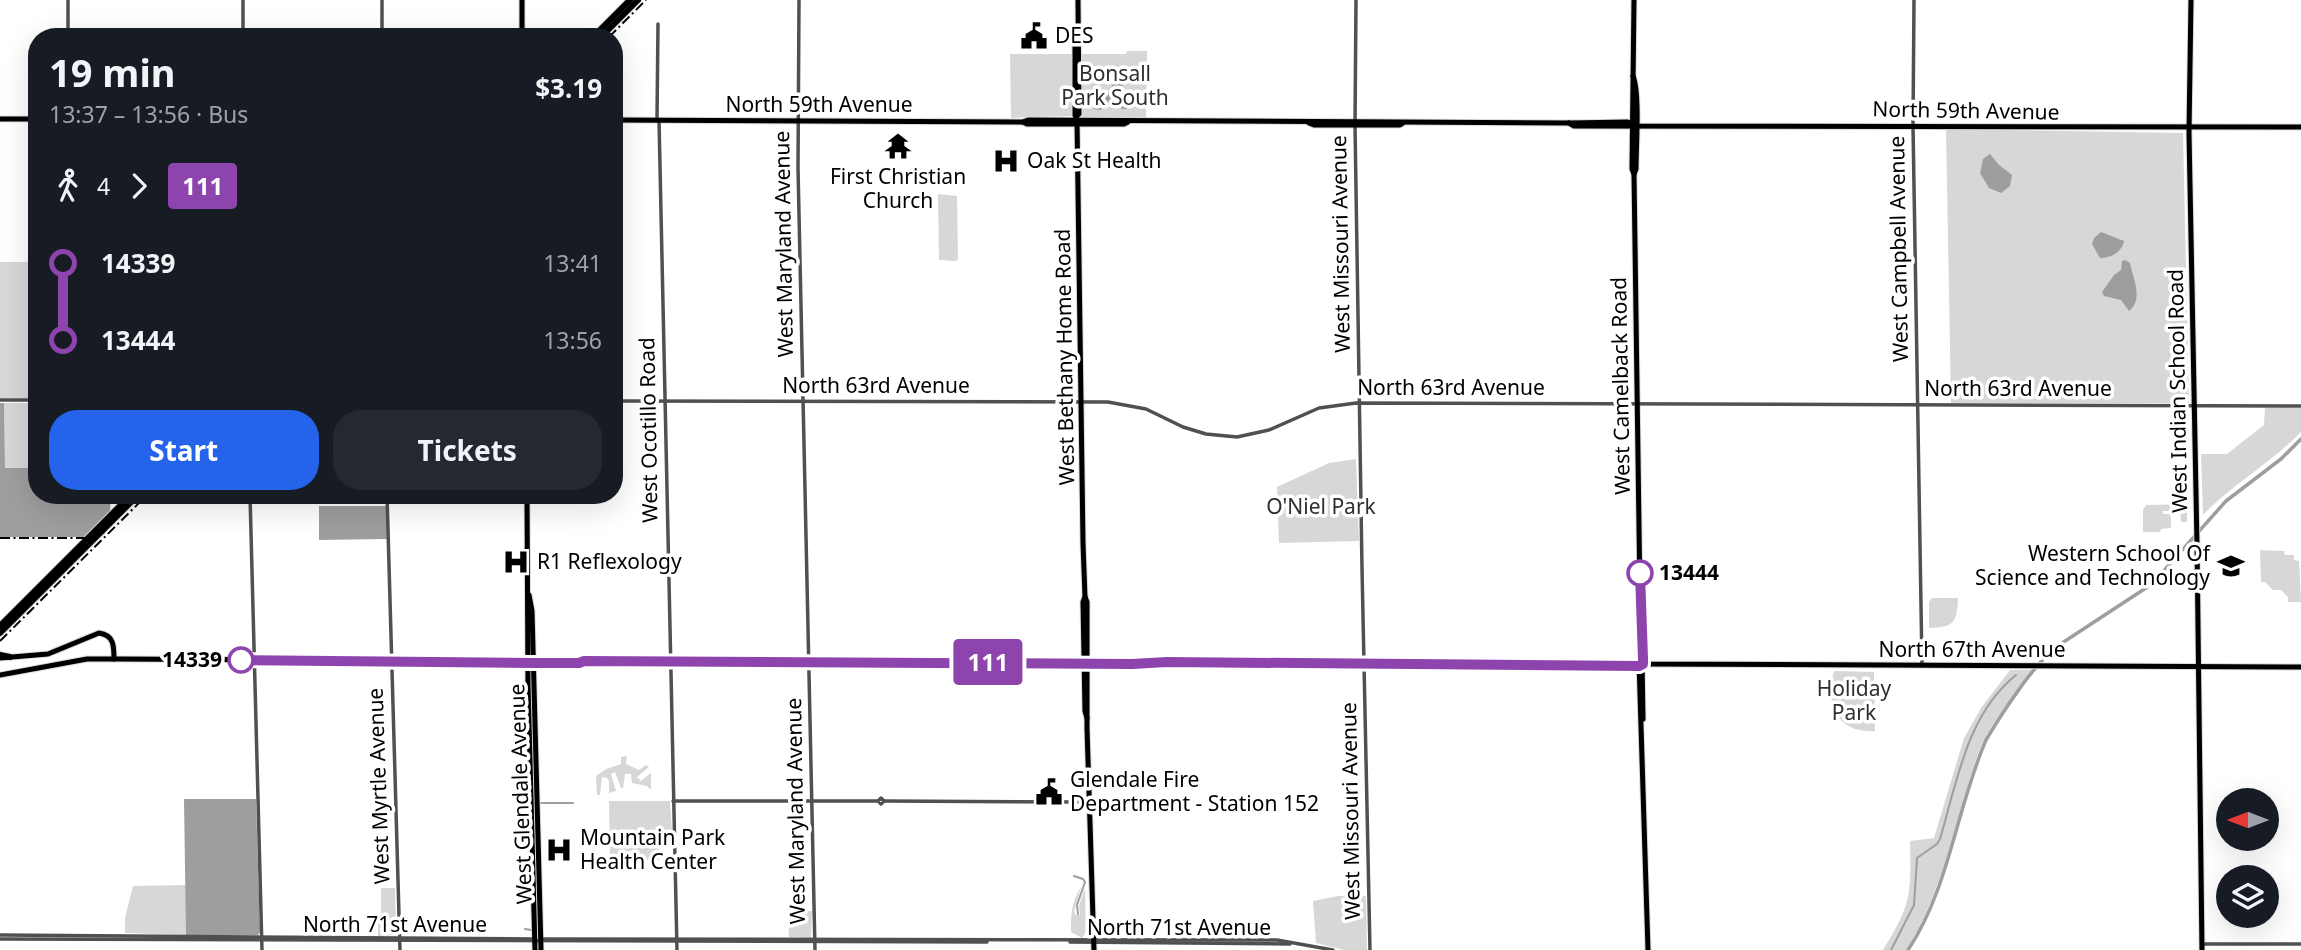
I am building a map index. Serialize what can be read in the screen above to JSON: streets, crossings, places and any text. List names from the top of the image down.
{
  "streets": {
    "main road": [
      "North 59th Avenue",
      "West Bethany Home Road",
      "West Camelback Road",
      "West Indian School Road",
      "North 67th Avenue",
      "West Glendale Avenue"
    ],
    "street": [
      "West Maryland Avenue",
      "West Missouri Avenue",
      "West Campbell Avenue",
      "North 63rd Avenue",
      "West Ocotillo Road",
      "West Myrtle Avenue",
      "North 71st Avenue"
    ]
  },
  "crossings": [
    ["North 59th Avenue", "West Maryland Avenue"],
    ["North 59th Avenue", "West Missouri Avenue"],
    ["North 59th Avenue", "West Campbell Avenue"],
    ["North 59th Avenue", "West Bethany Home Road"],
    ["North 59th Avenue", "West Camelback Road"],
    ["North 59th Avenue", "West Indian School Road"],
    ["North 59th Avenue", "West Ocotillo Road"],
    ["West Maryland Avenue", "North 63rd Avenue"],
    ["West Maryland Avenue", "North 67th Avenue"],
    ["West Maryland Avenue", "North 71st Avenue"],
    ["West Missouri Avenue", "North 63rd Avenue"],
    ["West Missouri Avenue", "North 67th Avenue"],
    ["West Campbell Avenue", "North 63rd Avenue"],
    ["West Campbell Avenue", "North 67th Avenue"],
    ["West Bethany Home Road", "North 63rd Avenue"],
    ["West Bethany Home Road", "North 67th Avenue"],
    ["West Bethany Home Road", "North 71st Avenue"],
    ["North 63rd Avenue", "West Camelback Road"],
    ["North 63rd Avenue", "West Indian School Road"],
    ["North 63rd Avenue", "West Ocotillo Road"],
    ["West Camelback Road", "North 67th Avenue"],
    ["West Indian School Road", "North 67th Avenue"],
    ["West Ocotillo Road", "North 67th Avenue"],
    ["West Ocotillo Road", "North 71st Avenue"],
    ["North 67th Avenue", "West Myrtle Avenue"],
    ["North 67th Avenue", "West Glendale Avenue"],
    ["West Myrtle Avenue", "North 71st Avenue"],
    ["West Glendale Avenue", "North 71st Avenue"]
  ],
  "parks": ["Bonsall Park South", "O'Niel Park", "Holiday Park"],
  "places": {
    "public building": ["DES", "Glendale Fire Department - Station 152"],
    "temple": ["First Christian Church"],
    "hospital": ["Oak St Health", "R1 Reflexology", "Mountain Park Health Center"],
    "school or university": ["Western School Of Science and Technology"],
    "other": ["13444", "14339"]
  },
  "lines": ["bus line 111"],
  "north": "left",
  "page": {
    "on_map": "111",
    "heading": ["19 min", "13:37 – 13:56 · Bus", "$3.19"],
    "legs": ["4", "111"],
    "list": [
      {
        "name": "14339",
        "value": "13:41"
      },
      {
        "name": "13444",
        "value": "13:56"
      }
    ],
    "buttons": ["Start", "Tickets"]
  }
}
